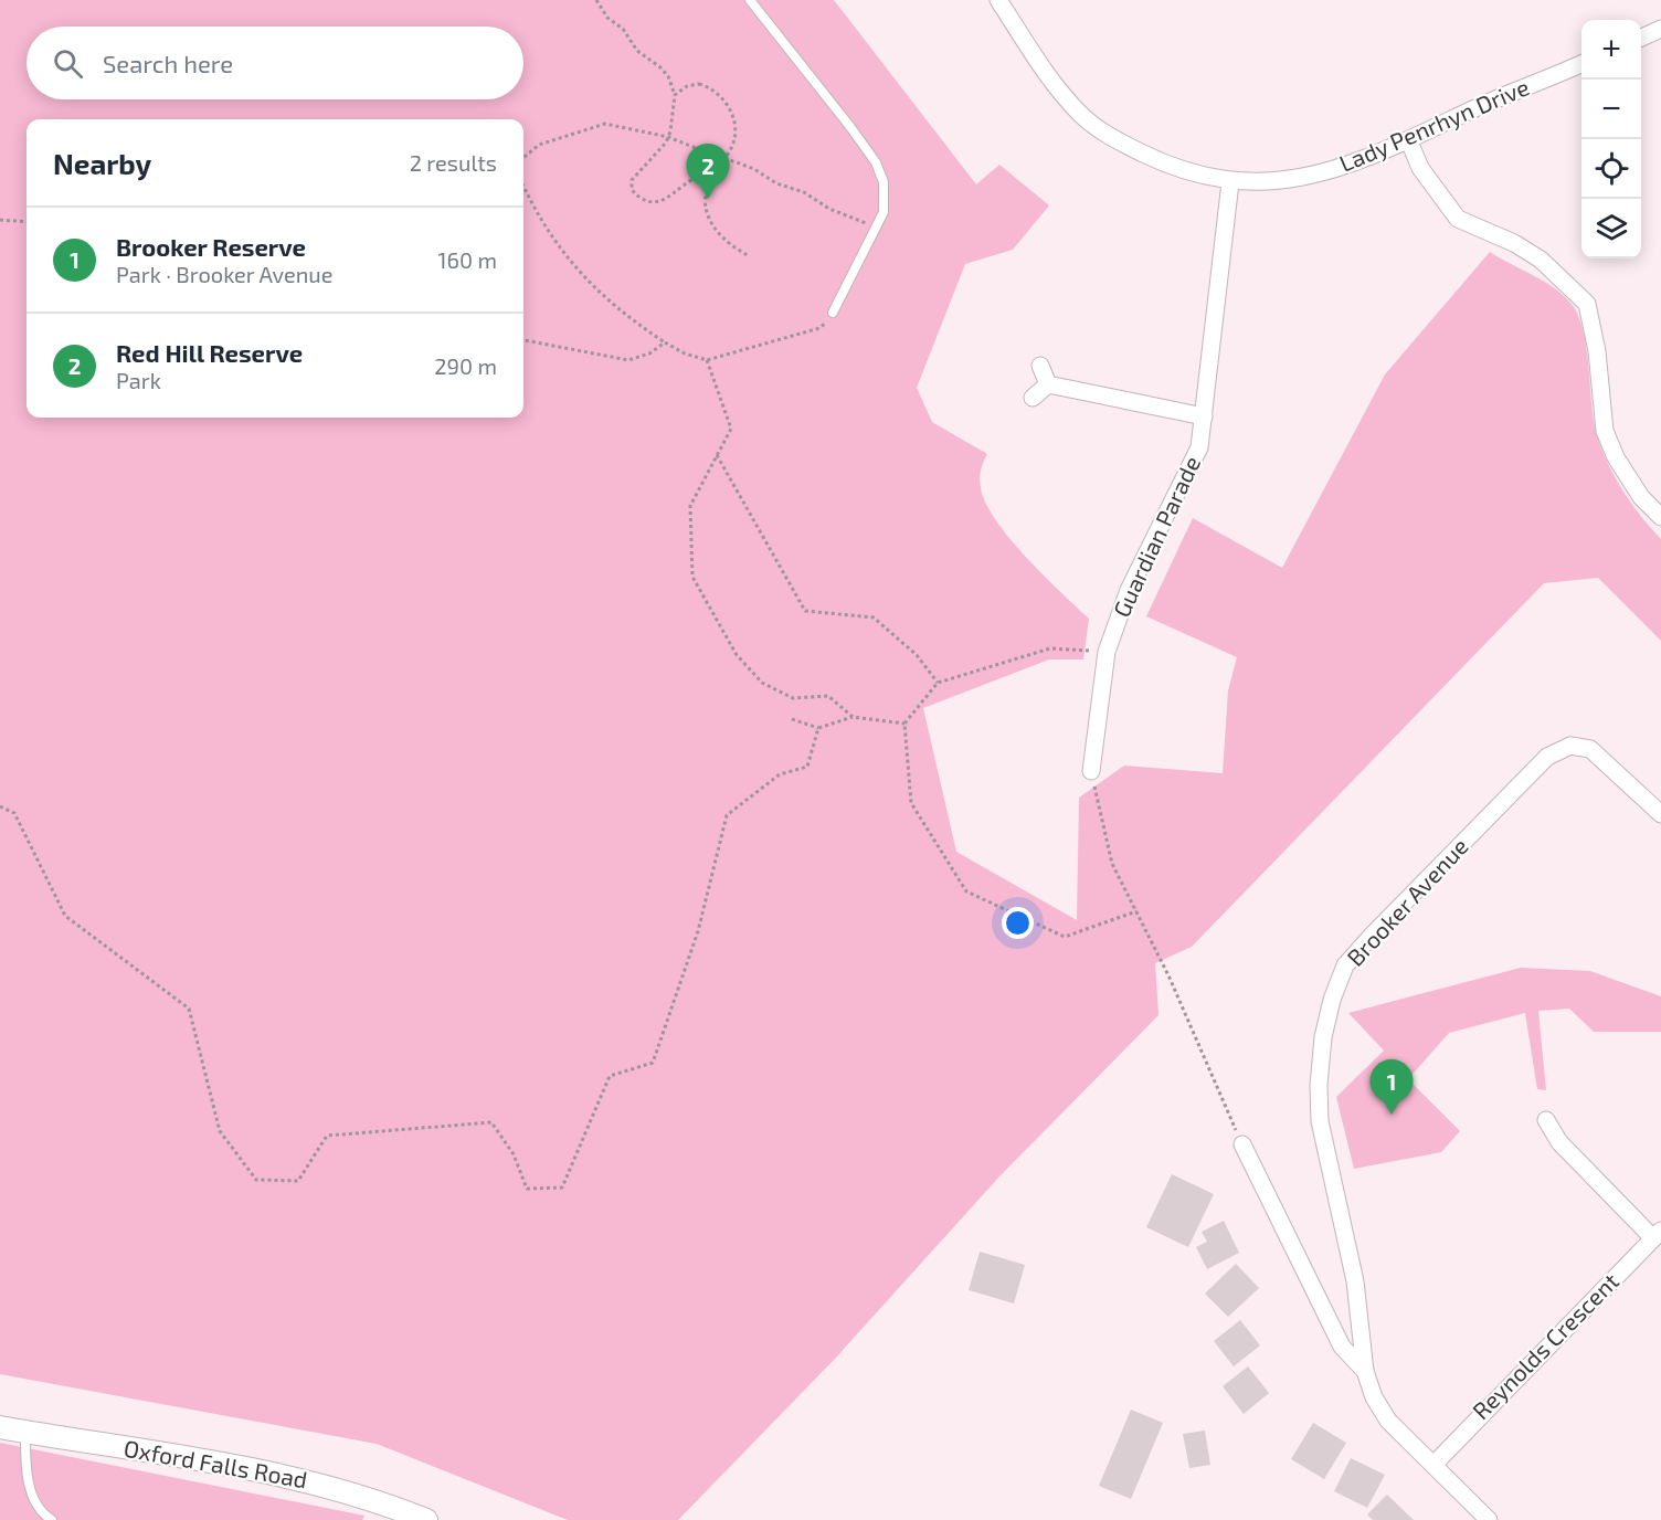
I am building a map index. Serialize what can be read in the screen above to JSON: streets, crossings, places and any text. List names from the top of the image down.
{
  "streets": {
    "street": [
      "Lady Penrhyn Drive",
      "Guardian Parade",
      "Brooker Avenue",
      "Reynolds Crescent",
      "Oxford Falls Road"
    ]
  },
  "crossings": [
    ["Lady Penrhyn Drive", "Guardian Parade"],
    ["Brooker Avenue", "Reynolds Crescent"]
  ],
  "page": {
    "map_buttons": ["+", "−"],
    "search": "Search here",
    "heading": ["Nearby", "2 results"],
    "pins": ["2", "1"],
    "list": [
      {
        "mark": "1",
        "name": "Brooker Reserve",
        "note": "Park · Brooker Avenue",
        "value": "160 m"
      },
      {
        "mark": "2",
        "name": "Red Hill Reserve",
        "note": "Park",
        "value": "290 m"
      }
    ]
  }
}
